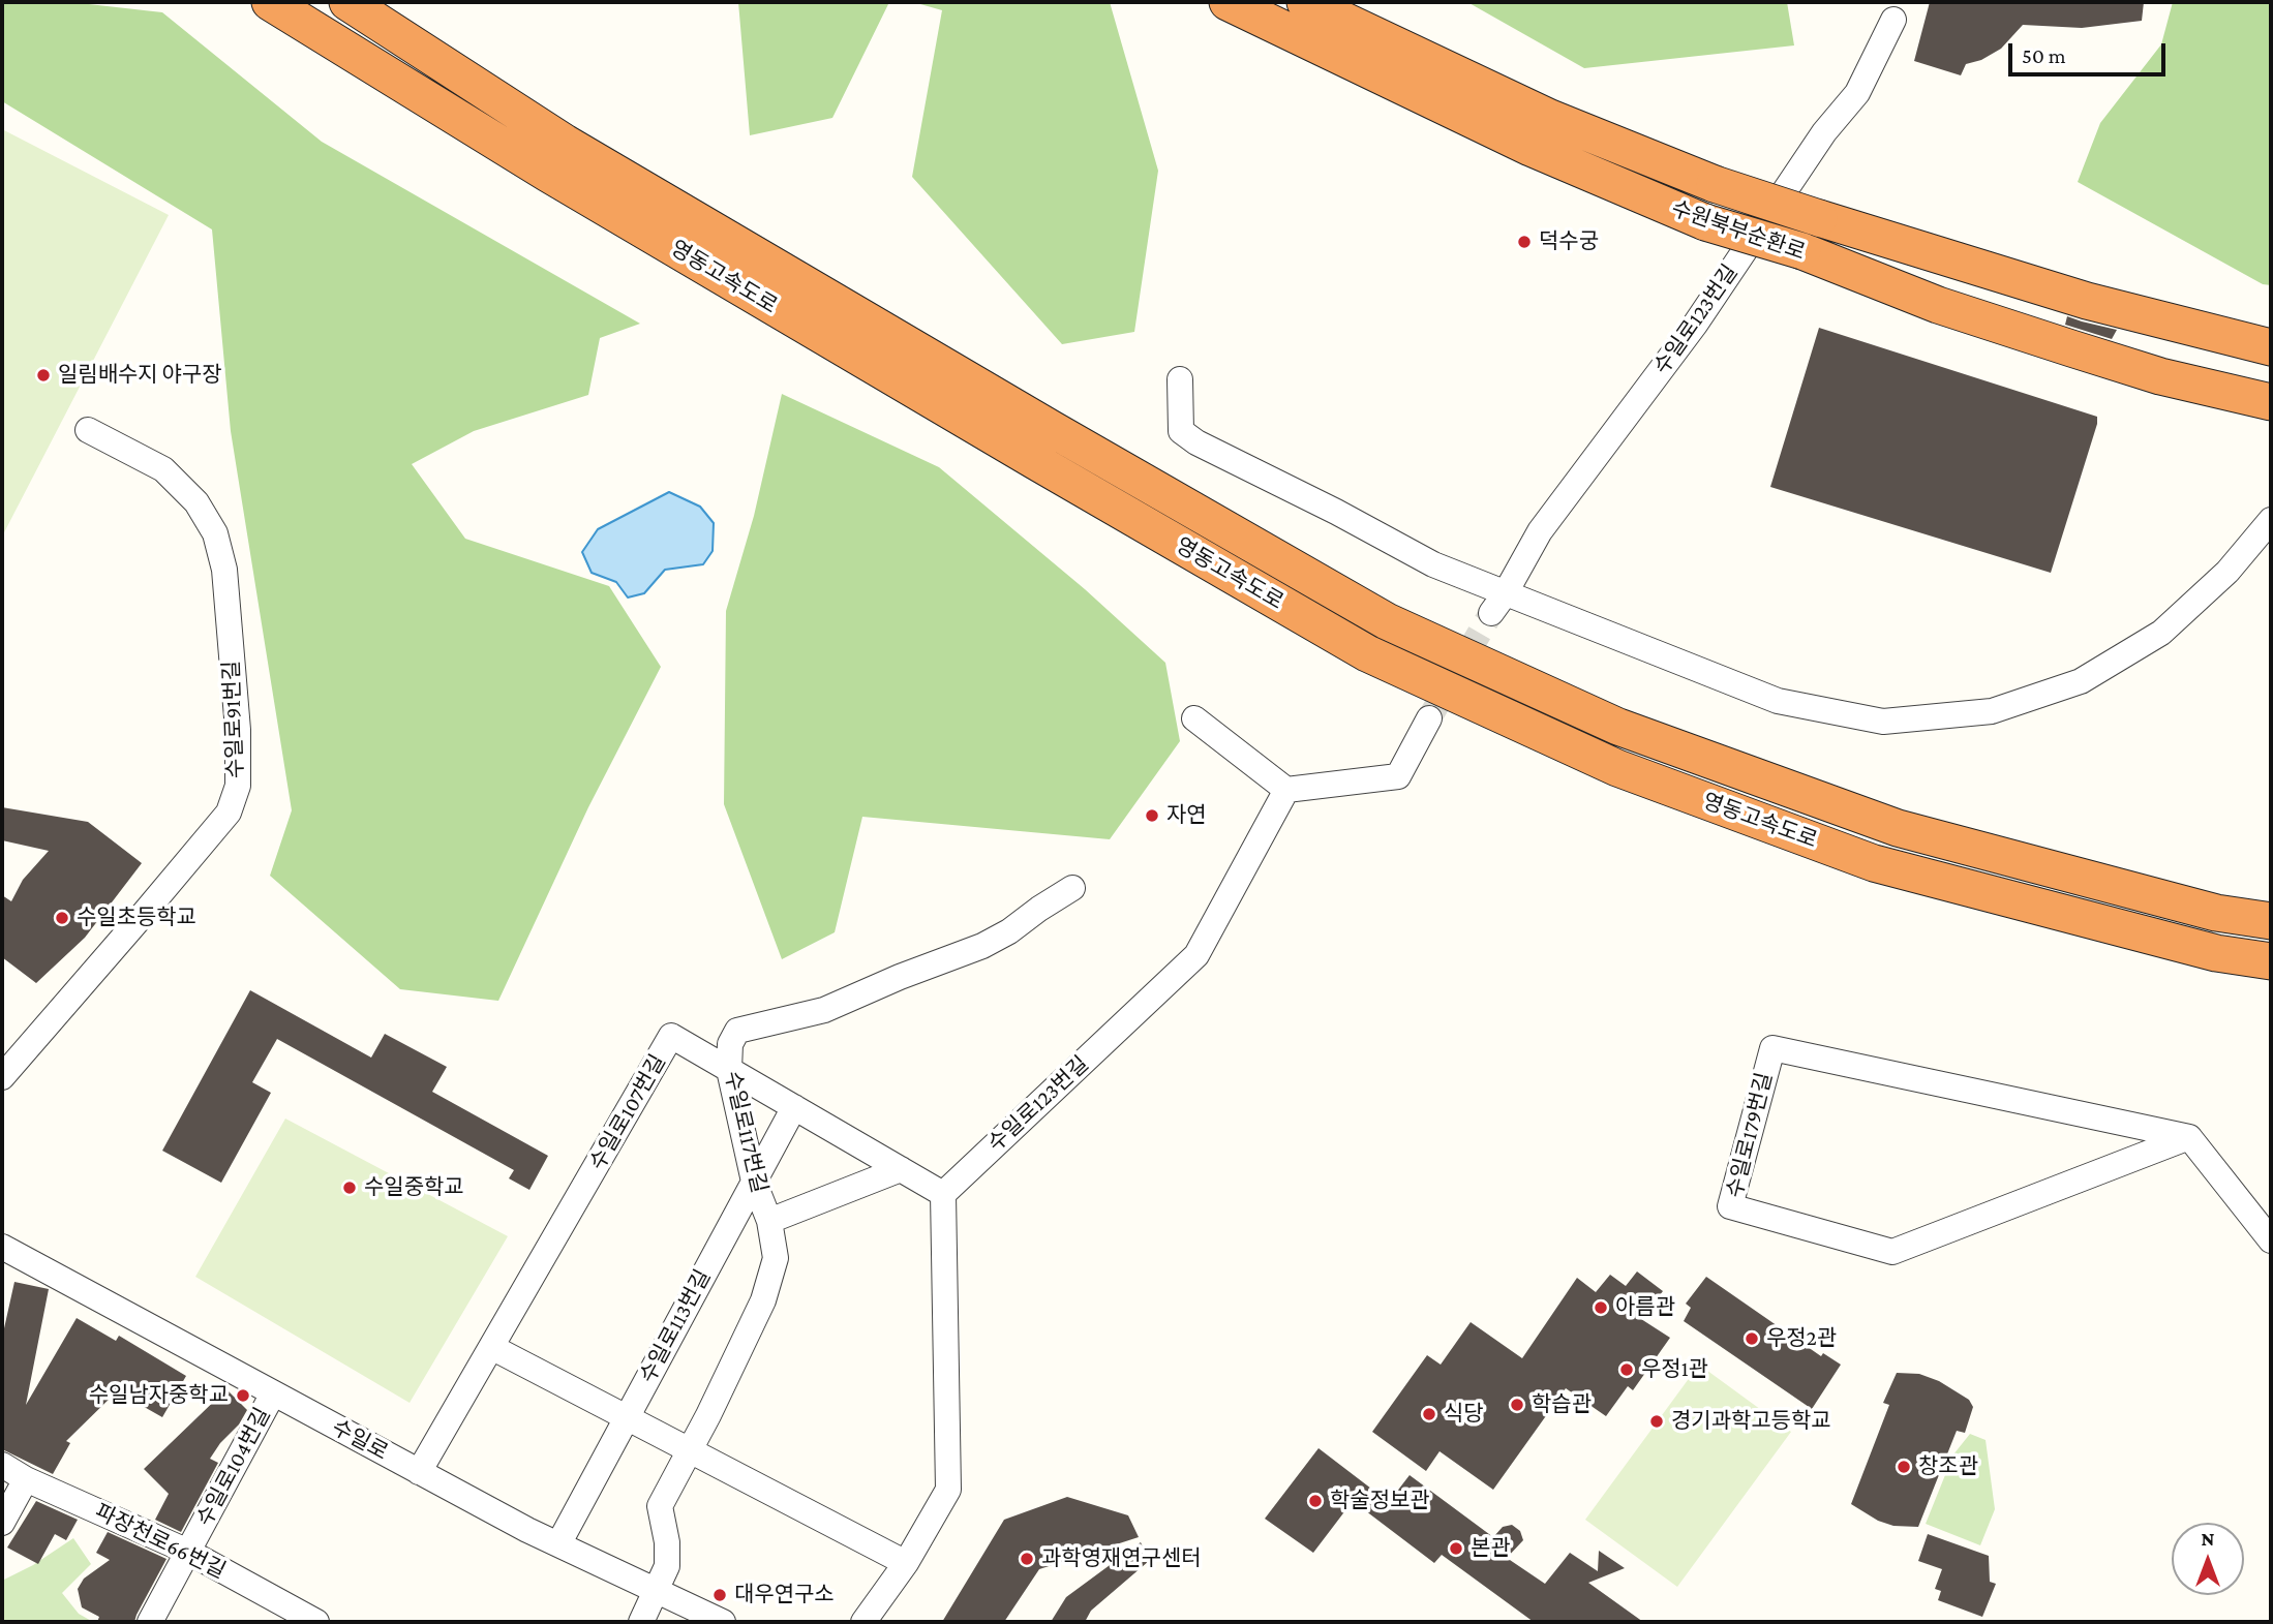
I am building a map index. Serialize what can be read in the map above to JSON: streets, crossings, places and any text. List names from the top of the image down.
{
  "streets": {
    "highway": ["수원북부순환로", "영동고속도로"],
    "street": [
      "수일로123번길",
      "수일로91번길",
      "수일로107번길",
      "수일로117번길",
      "수일로179번길",
      "수일로113번길",
      "수일로",
      "수일로104번길",
      "파장천로66번길"
    ]
  },
  "crossings": [
    ["수일로123번길", "수일로107번길"],
    ["수일로107번길", "수일로117번길"],
    ["수일로107번길", "수일로113번길"],
    ["수일로107번길", "수일로"],
    ["수일로117번길", "수일로113번길"],
    ["수일로117번길", "수일로"],
    ["수일로113번길", "수일로"],
    ["수일로", "수일로104번길"],
    ["수일로104번길", "파장천로66번길"]
  ],
  "places": [
    "덕수궁",
    "일림배수지 야구장",
    "자연",
    "수일초등학교",
    "수일중학교",
    "아름관",
    "우정2관",
    "우정1관",
    "수일남자중학교",
    "학습관",
    "식당",
    "경기과학고등학교",
    "창조관",
    "학술정보관",
    "본관",
    "과학영재연구센터",
    "대우연구소"
  ],
  "scale_bar": "50 m",
  "north": "top"
}
